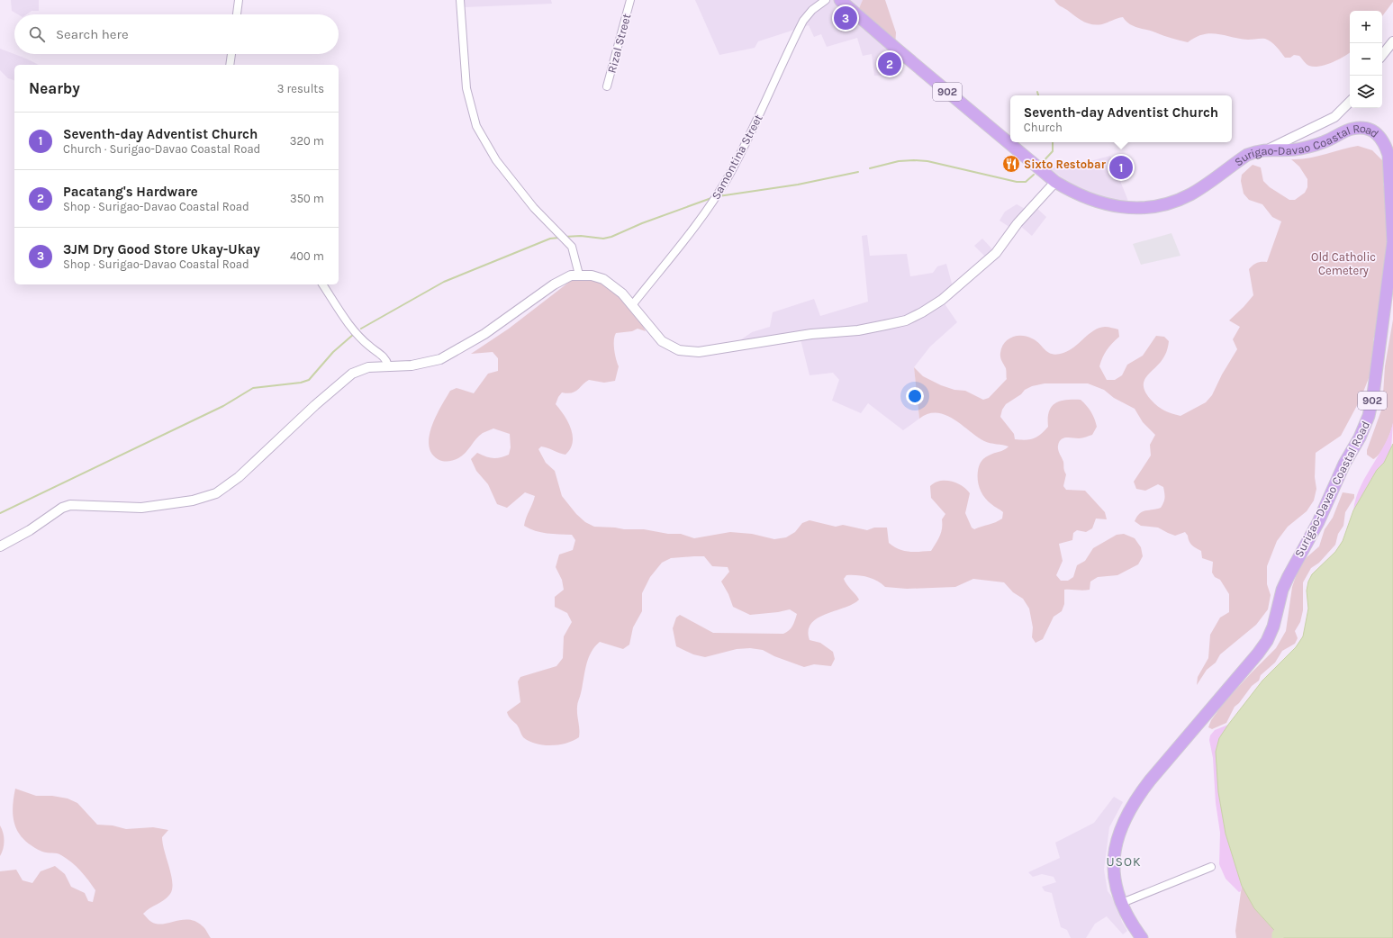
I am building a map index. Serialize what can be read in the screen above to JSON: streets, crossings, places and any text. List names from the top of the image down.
{
  "streets": {
    "highway": ["902", "Surigao-Davao Coastal Road"],
    "street": ["Rizal Street", "Samontina Street"]
  },
  "districts": ["USOK"],
  "parks": ["Old Catholic Cemetery"],
  "places": {
    "restaurant": ["Sixto Restobar"]
  },
  "page": {
    "pins": ["3", "2", "1"],
    "map_buttons": ["+", "−"],
    "search": "Search here",
    "heading": ["Nearby", "3 results"],
    "popup": ["Seventh-day Adventist Church", "Church"],
    "list": [
      {
        "mark": "1",
        "name": "Seventh-day Adventist Church",
        "note": "Church · Surigao-Davao Coastal Road",
        "value": "320 m"
      },
      {
        "mark": "2",
        "name": "Pacatang's Hardware",
        "note": "Shop · Surigao-Davao Coastal Road",
        "value": "350 m"
      },
      {
        "mark": "3",
        "name": "3JM Dry Good Store Ukay-Ukay",
        "note": "Shop · Surigao-Davao Coastal Road",
        "value": "400 m"
      }
    ]
  }
}
